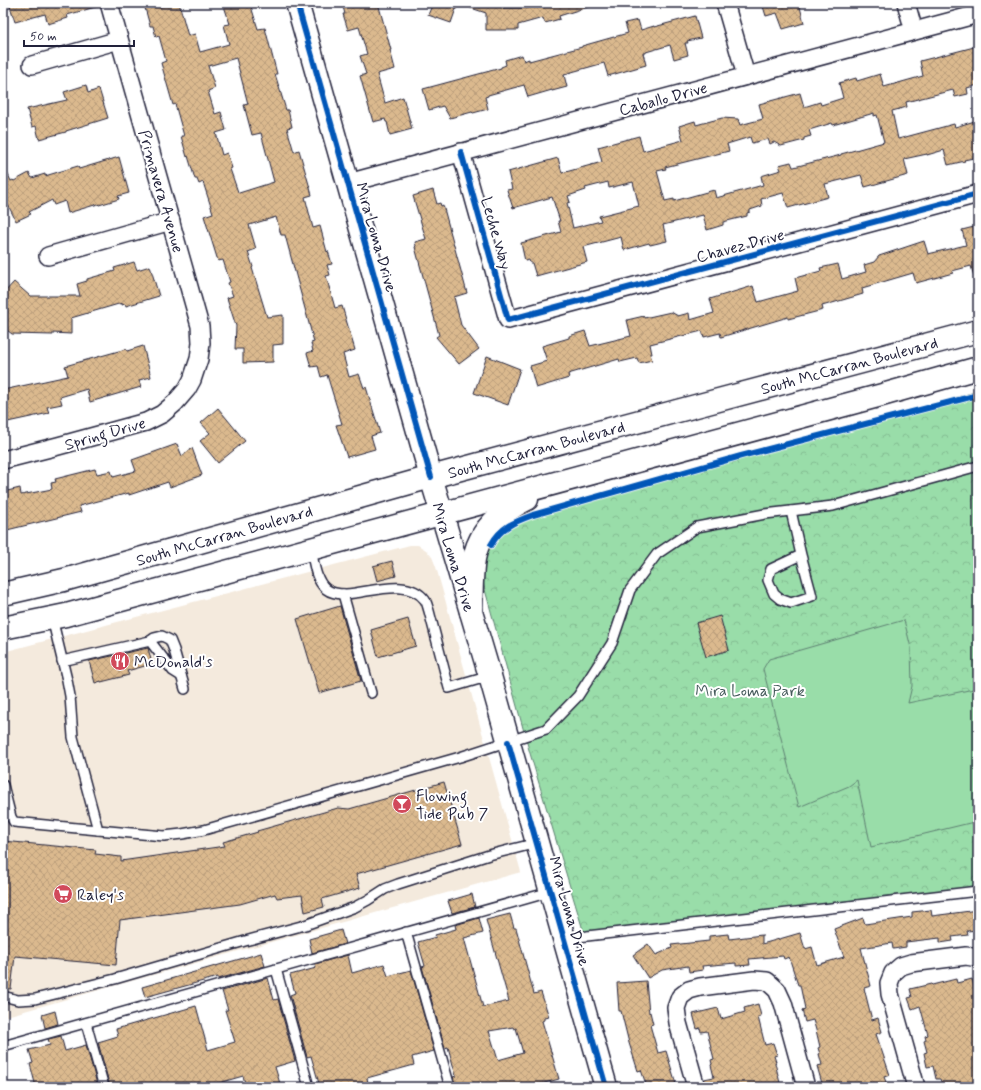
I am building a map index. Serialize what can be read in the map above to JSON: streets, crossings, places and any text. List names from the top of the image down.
{
  "streets": {
    "main road": ["Mira Loma Drive", "South McCarran Boulevard"],
    "street": [
      "Caballo Drive",
      "Primavera Avenue",
      "Leche Way",
      "Chavez Drive",
      "Spring Drive"
    ]
  },
  "crossings": [
    ["Caballo Drive", "Leche Way"],
    ["Caballo Drive", "Mira Loma Drive"],
    ["Primavera Avenue", "Spring Drive"],
    ["Leche Way", "Chavez Drive"],
    ["Mira Loma Drive", "South McCarran Boulevard"]
  ],
  "parks": ["Mira Loma Park"],
  "places": {
    "restaurant": ["McDonald's"],
    "bar": ["Flowing Tide Pub 7"],
    "supermarket": ["Raley's"]
  },
  "scale_bar": "50 m"
}
